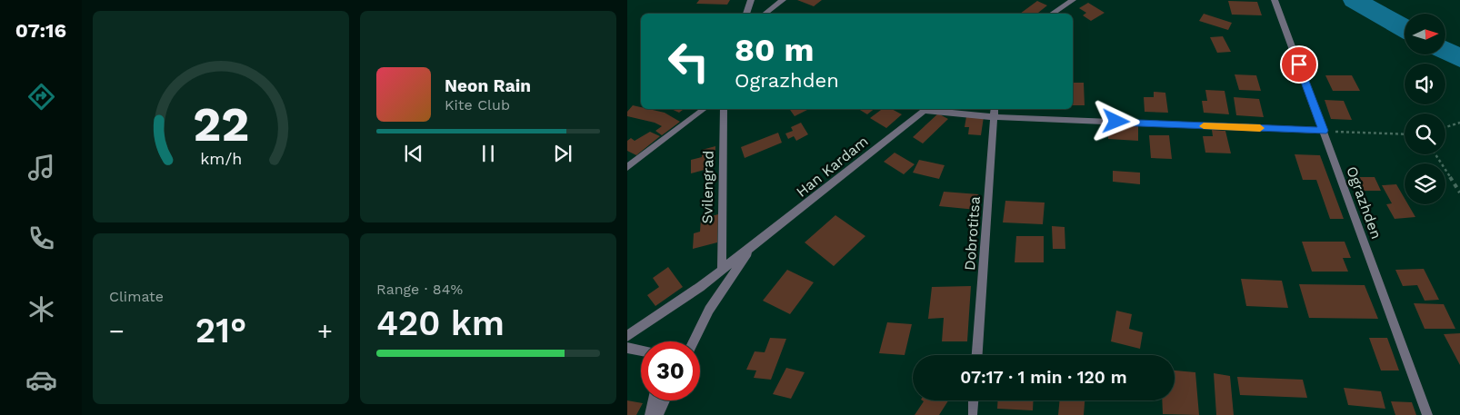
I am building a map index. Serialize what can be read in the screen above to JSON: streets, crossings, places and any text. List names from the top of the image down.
{
  "streets": {
    "street": [
      "Han Kardam",
      "Svilengrad",
      "Ograzhden",
      "Dobrotitsa"
    ]
  },
  "crossings": [
    ["Han Kardam", "Svilengrad"]
  ],
  "north": "right",
  "page": {
    "tabs": "07:16",
    "turn": ["80 m", "Ograzhden"],
    "song": ["Neon Rain", "Kite Club"],
    "tile": [
      "Climate",
      ["Range · 84%", "420 km"]
    ],
    "heat": ["−", "21°", "+"],
    "limit": "30",
    "trip": "07:17 · 1 min · 120 m",
    "gauge": ["22", "km/h"]
  }
}
